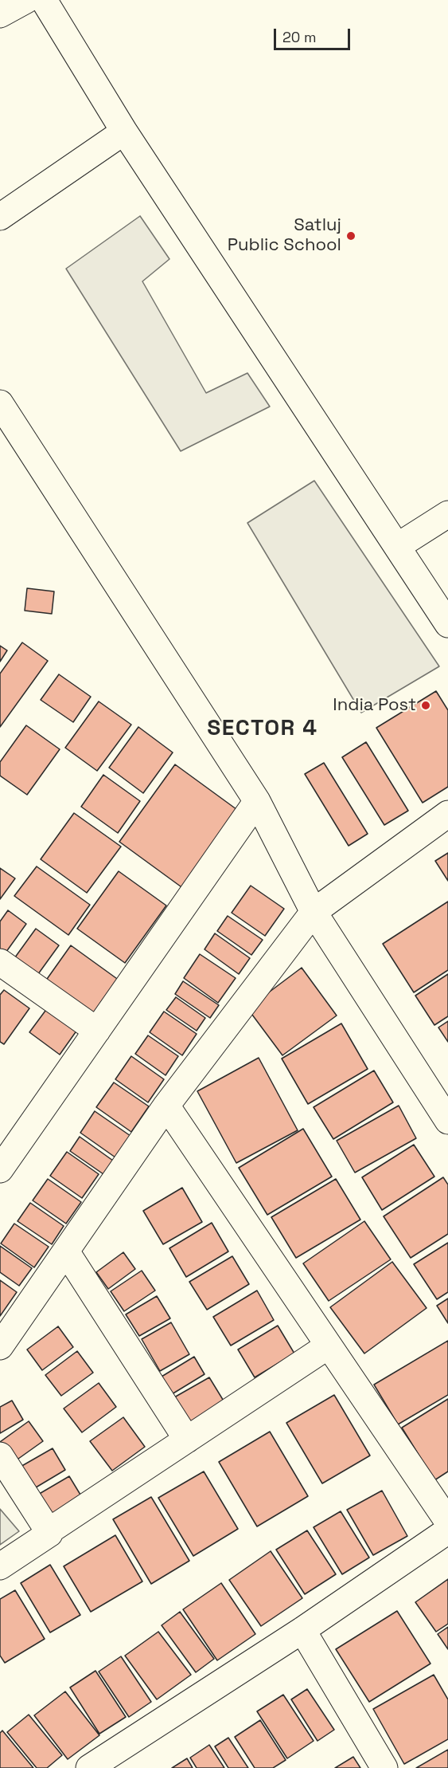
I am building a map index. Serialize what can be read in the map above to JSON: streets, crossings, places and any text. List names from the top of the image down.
{
  "districts": ["SECTOR 4"],
  "places": ["Satluj Public School", "India Post"],
  "scale_bar": "20 m"
}
